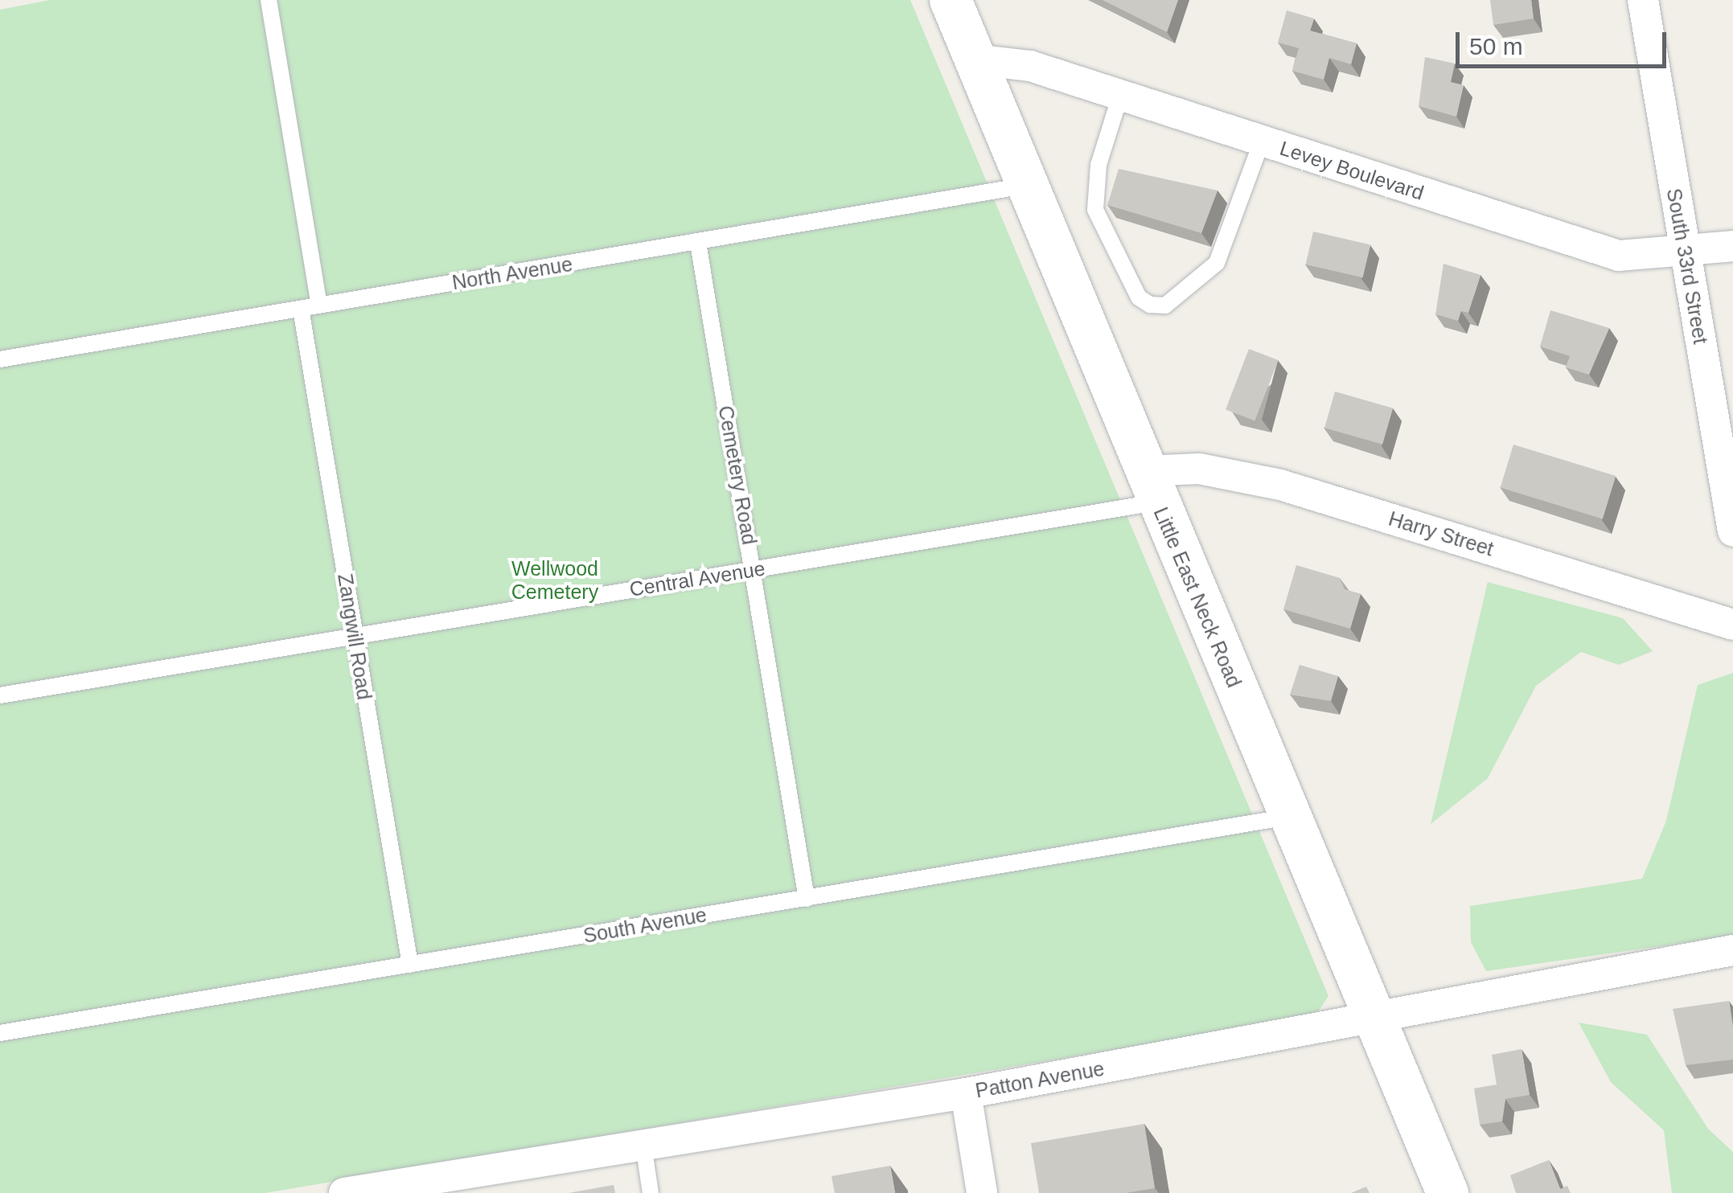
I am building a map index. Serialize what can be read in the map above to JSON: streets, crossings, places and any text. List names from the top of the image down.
{
  "streets": {
    "main road": ["Little East Neck Road"],
    "street": [
      "Levey Boulevard",
      "South 33rd Street",
      "Harry Street",
      "Patton Avenue"
    ],
    "lane": [
      "North Avenue",
      "Cemetery Road",
      "Central Avenue",
      "Zangwill Road",
      "South Avenue"
    ]
  },
  "crossings": [
    ["Levey Boulevard", "South 33rd Street"],
    ["Levey Boulevard", "Little East Neck Road"],
    ["North Avenue", "Cemetery Road"],
    ["North Avenue", "Little East Neck Road"],
    ["North Avenue", "Zangwill Road"],
    ["Cemetery Road", "Central Avenue"],
    ["Cemetery Road", "South Avenue"],
    ["Harry Street", "Central Avenue"],
    ["Harry Street", "Little East Neck Road"],
    ["Central Avenue", "Little East Neck Road"],
    ["Central Avenue", "Zangwill Road"],
    ["Little East Neck Road", "South Avenue"],
    ["Little East Neck Road", "Patton Avenue"],
    ["Zangwill Road", "South Avenue"]
  ],
  "parks": ["Wellwood Cemetery"],
  "scale_bar": "50 m"
}
